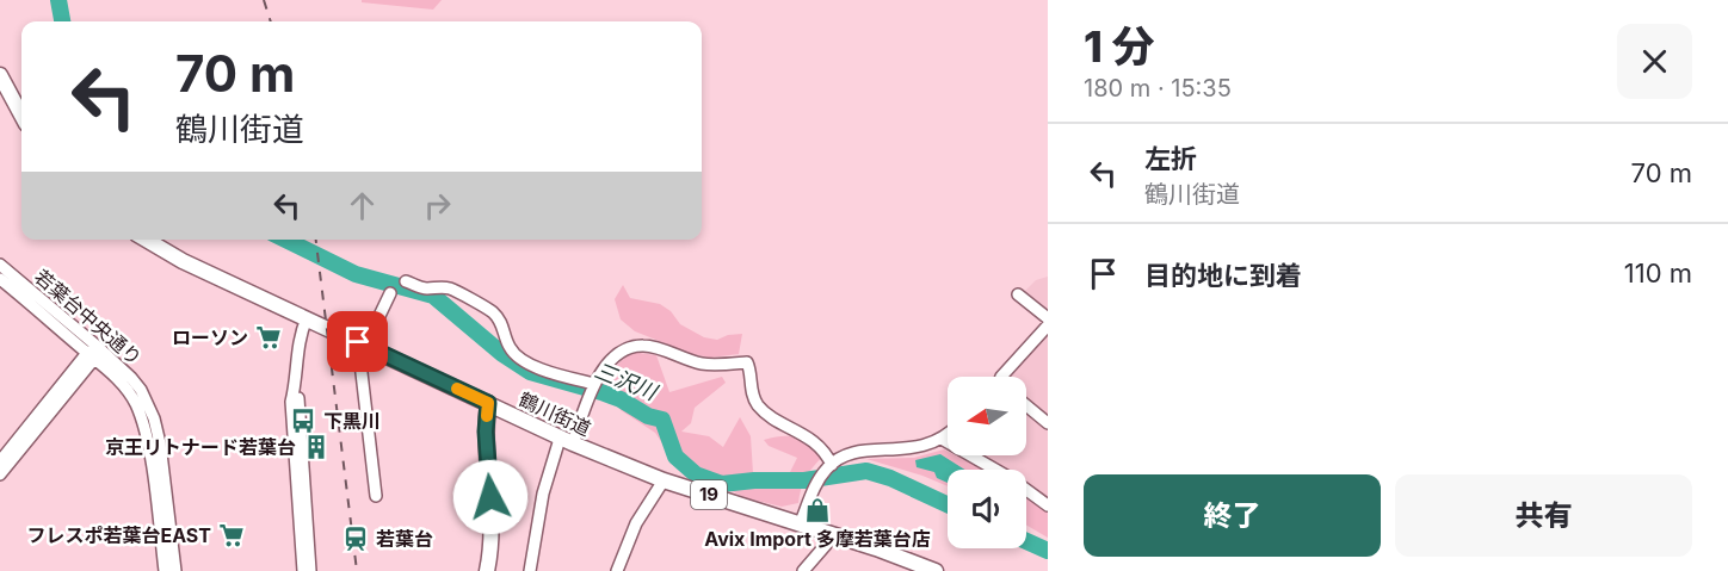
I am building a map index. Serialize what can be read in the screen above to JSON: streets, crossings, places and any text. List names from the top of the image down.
{
  "streets": {
    "main road": ["鶴川街道", "19"],
    "street": ["若葉台中央通り"]
  },
  "water": ["三沢川"],
  "places": {
    "supermarket": ["ローソン", "フレスポ若葉台EAST"],
    "bus stop": ["下黒川"],
    "building": ["京王リトナード若葉台"],
    "shop": ["Avix Import 多摩若葉台店"],
    "station": ["若葉台"]
  },
  "north": "left",
  "page": {
    "heading": ["1 分", "180 m · 15:35"],
    "turn": ["70 m", "鶴川街道"],
    "list": [
      {
        "name": "左折",
        "note": "鶴川街道",
        "value": "70 m"
      },
      {
        "name": "目的地に到着",
        "value": "110 m"
      }
    ],
    "buttons": ["終了", "共有"]
  }
}
